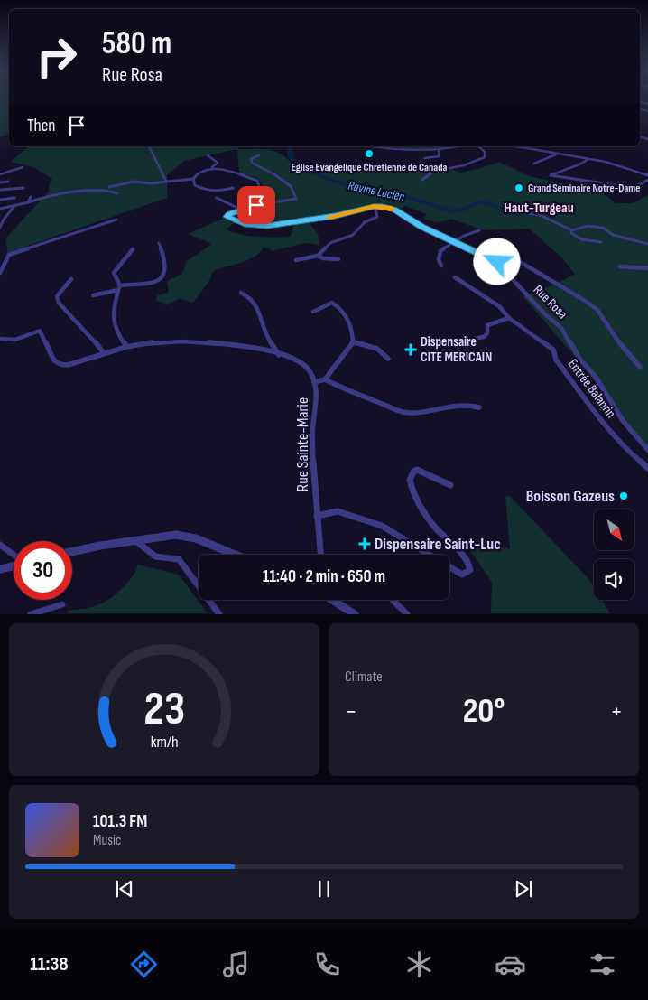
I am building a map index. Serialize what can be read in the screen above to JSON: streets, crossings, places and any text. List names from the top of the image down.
{
  "streets": {
    "street": ["Rue Rosa", "Entrée Balanrin", "Rue Sainte-Marie"]
  },
  "districts": ["Haut-Turgeau"],
  "water": ["Ravine Lucien"],
  "places": {
    "other": ["Eglise Evangelique Chretienne de Canada", "Grand Seminaire Notre-Dame", "Boisson Gazeus"],
    "health": ["Dispensaire CITE MERICAIN", "Dispensaire Saint-Luc"]
  },
  "north": "bottom right",
  "page": {
    "turn": ["580 m", "Rue Rosa"],
    "then": "Then",
    "limit": "30",
    "trip": "11:40 · 2 min · 650 m",
    "tile": "Climate",
    "heat": ["−", "20°", "+"],
    "song": ["101.3 FM", "Music"],
    "tabs": "11:38",
    "gauge": ["23", "km/h"]
  }
}
